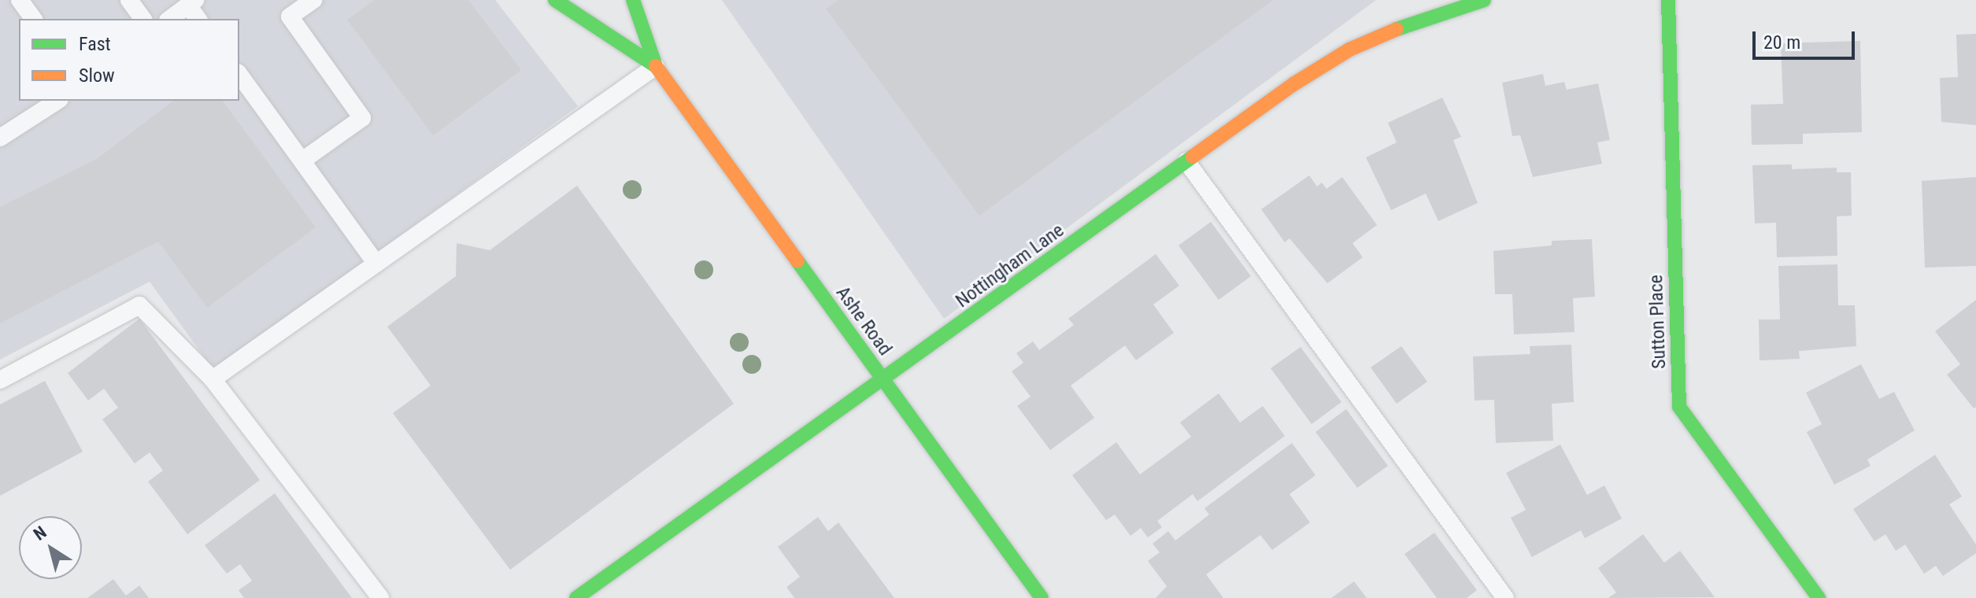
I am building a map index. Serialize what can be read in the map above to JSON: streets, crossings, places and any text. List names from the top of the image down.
{
  "streets": {
    "street": ["Nottingham Lane", "Ashe Road", "Sutton Place"]
  },
  "crossings": [
    ["Nottingham Lane", "Ashe Road"]
  ],
  "legend": ["Fast", "Slow"],
  "scale_bar": "20 m",
  "north": "top left"
}
